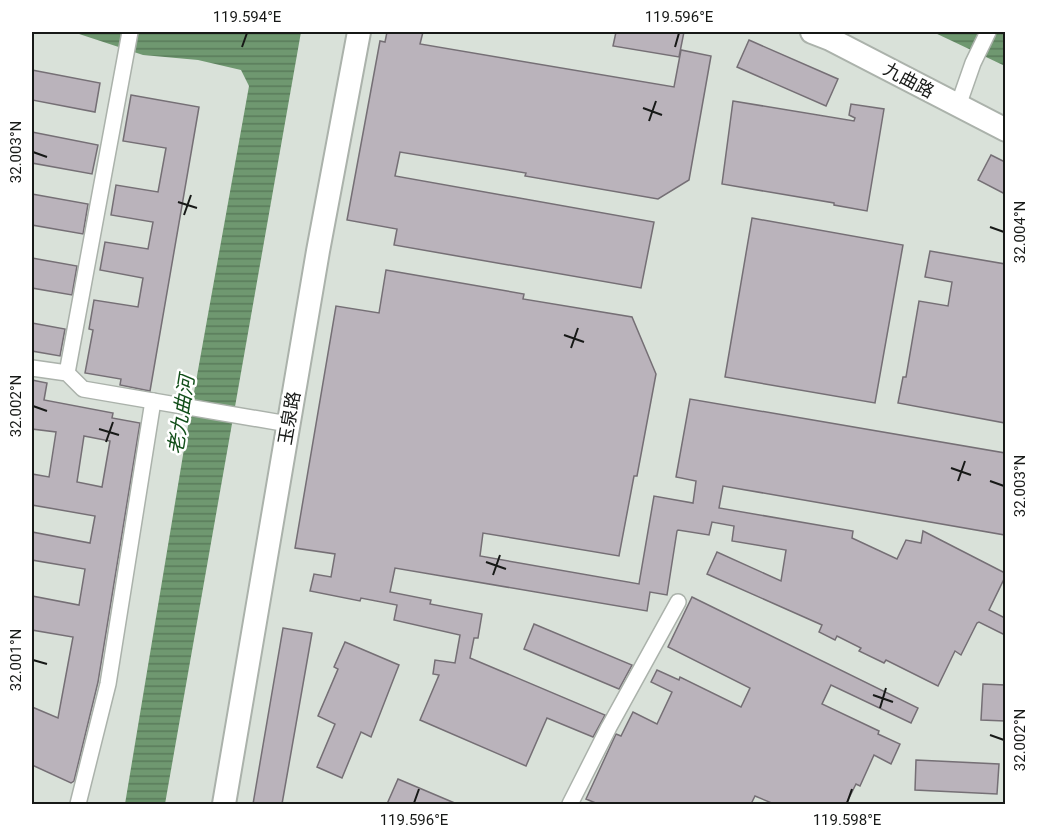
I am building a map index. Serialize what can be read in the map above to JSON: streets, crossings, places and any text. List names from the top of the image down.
{
  "streets": {
    "street": ["九曲路", "玉泉路"]
  },
  "water": ["老九曲河"],
  "coordinates": [
    "119.594°E",
    "119.596°E",
    "32.003°N",
    "32.004°N",
    "32.002°N",
    "32.001°N",
    "119.598°E"
  ]
}
